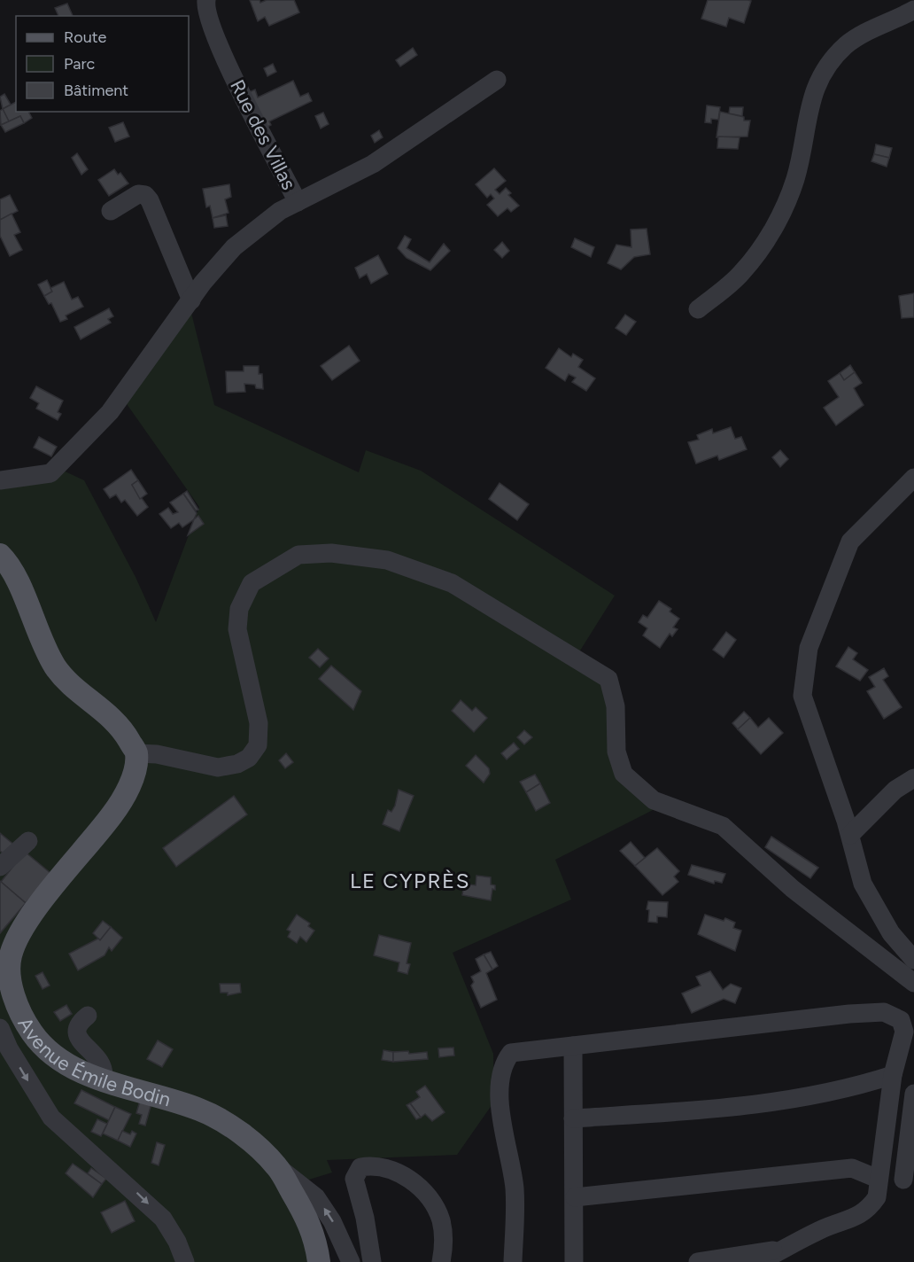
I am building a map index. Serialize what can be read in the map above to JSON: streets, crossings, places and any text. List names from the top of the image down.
{
  "streets": {
    "main road": ["Avenue Émile Bodin"],
    "street": ["Rue des Villas"]
  },
  "districts": ["LE CYPRÈS"],
  "legend": ["Route", "Parc", "Bâtiment"]
}
